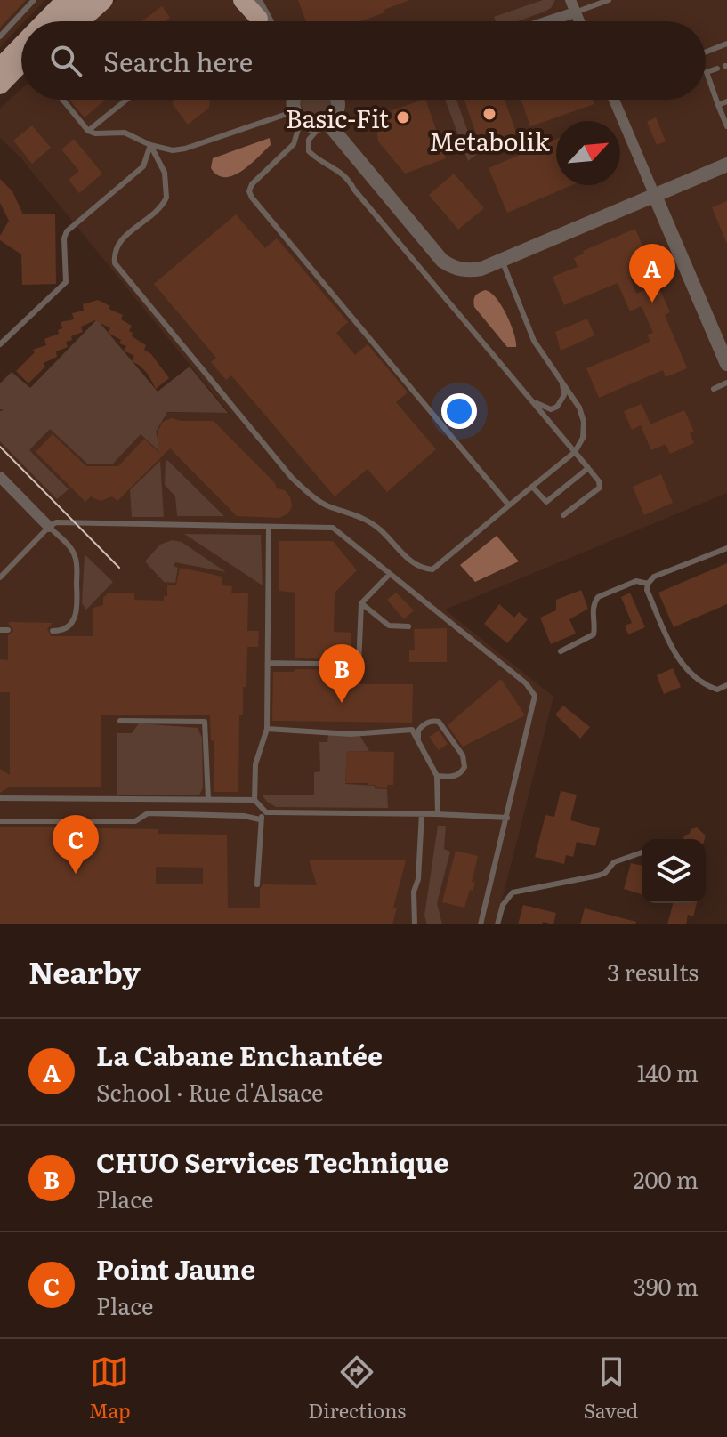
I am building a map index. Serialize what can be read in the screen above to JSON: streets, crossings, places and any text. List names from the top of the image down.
{
  "places": ["Metabolik", "Basic-Fit"],
  "north": "top right",
  "page": {
    "search": "Search here",
    "pins": ["A", "B", "C"],
    "heading": ["Nearby", "3 results"],
    "list": [
      {
        "mark": "A",
        "name": "La Cabane Enchantée",
        "note": "School · Rue d'Alsace",
        "value": "140 m"
      },
      {
        "mark": "B",
        "name": "CHUO Services Technique",
        "note": "Place",
        "value": "200 m"
      },
      {
        "mark": "C",
        "name": "Point Jaune",
        "note": "Place",
        "value": "390 m"
      }
    ],
    "nav": ["Map", "Directions", "Saved"]
  }
}
